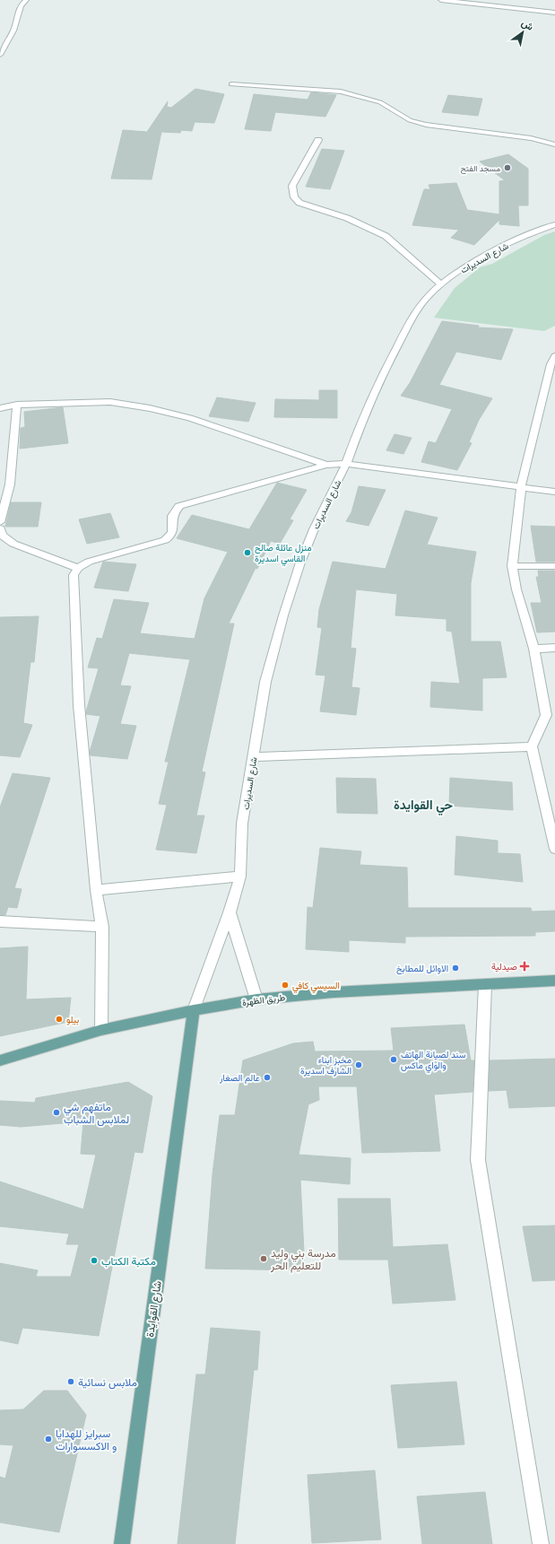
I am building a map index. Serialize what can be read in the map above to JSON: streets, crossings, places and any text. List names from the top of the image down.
{
  "streets": {
    "main road": ["طريق الظهرة", "شارع القوايدة"],
    "street": ["شارع السديرات"]
  },
  "crossings": [
    ["شارع السديرات", "طريق الظهرة"],
    ["شارع السديرات", "شارع القوايدة"],
    ["طريق الظهرة", "شارع القوايدة"]
  ],
  "districts": ["حي القوايدة"],
  "places": {
    "other": [
      "مسجد الفتح",
      "منزل عائلة صالح القاسي اسديرة",
      "الاوائل للمطابخ",
      "السيسي كافي",
      "بيلو",
      "سند لصيانة الهاتف والواي ماكس",
      "مخبز ابناء الشارف اسديرة",
      "عالم الصغار",
      "ماتفهم شي لملابس الشباب",
      "مدرسة بني وليد للتعليم الحر",
      "مكتبة الكتاب",
      "ملابس نسائية",
      "سبرايز للهدايا و الاكسسوارات"
    ],
    "health": ["صيدلية"]
  },
  "north": "top right"
}
